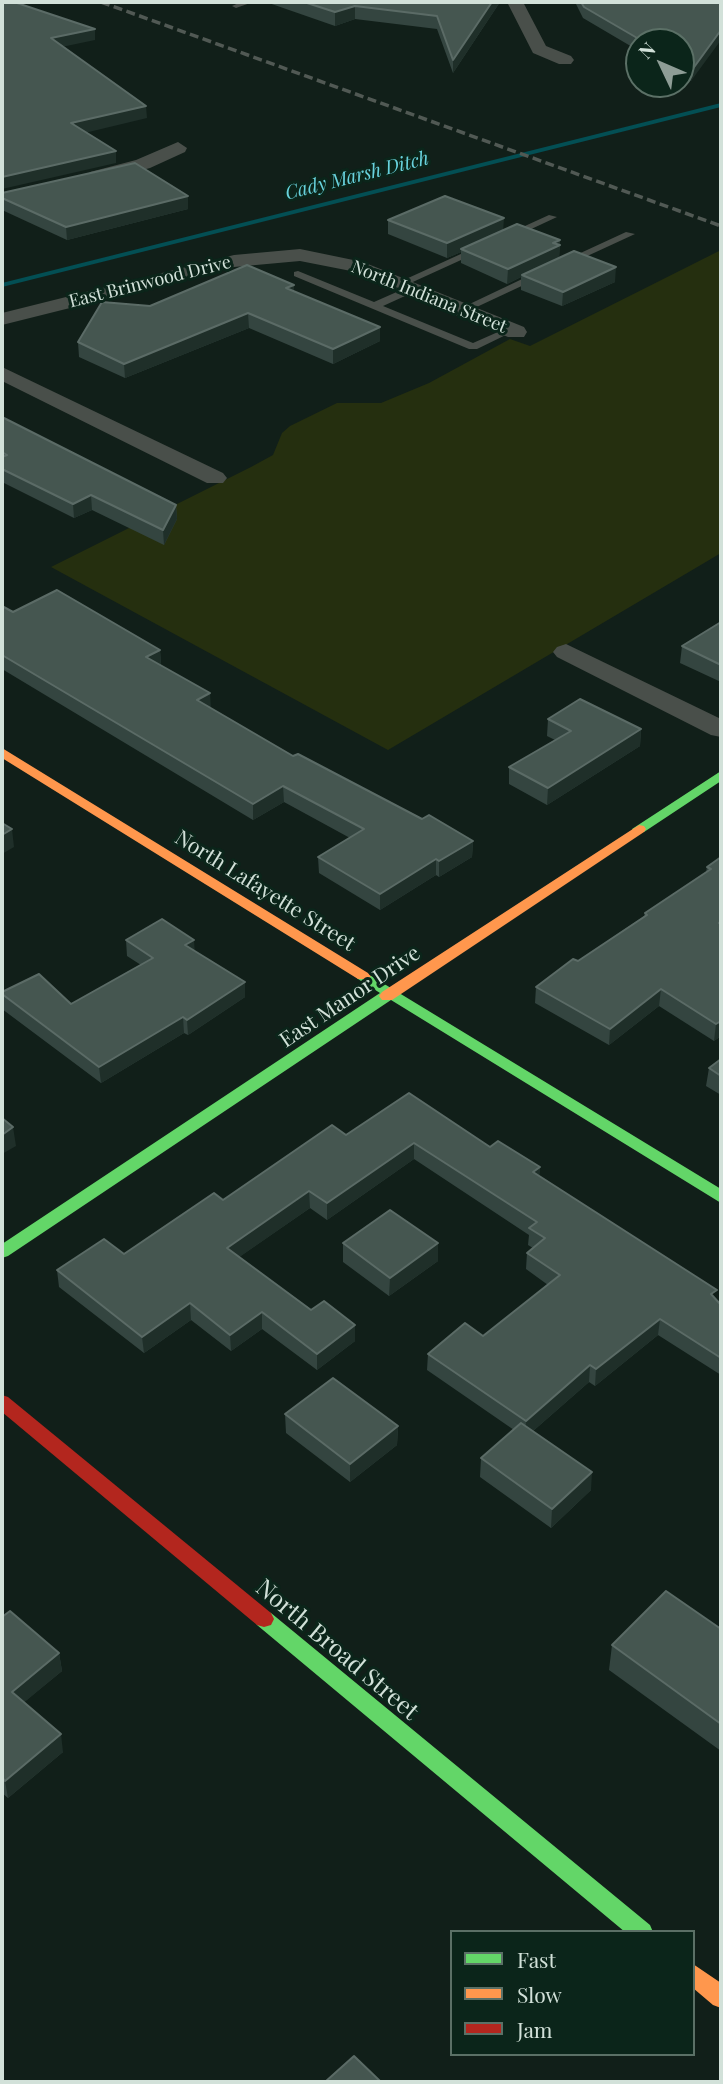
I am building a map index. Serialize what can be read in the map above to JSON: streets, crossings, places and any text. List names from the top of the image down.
{
  "streets": {
    "street": [
      "East Brinwood Drive",
      "North Indiana Street",
      "North Lafayette Street",
      "East Manor Drive",
      "North Broad Street"
    ]
  },
  "crossings": [
    ["East Brinwood Drive", "North Indiana Street"],
    ["North Lafayette Street", "East Manor Drive"]
  ],
  "water": ["Cady Marsh Ditch"],
  "legend": ["Fast", "Slow", "Jam"],
  "north": "top left"
}
